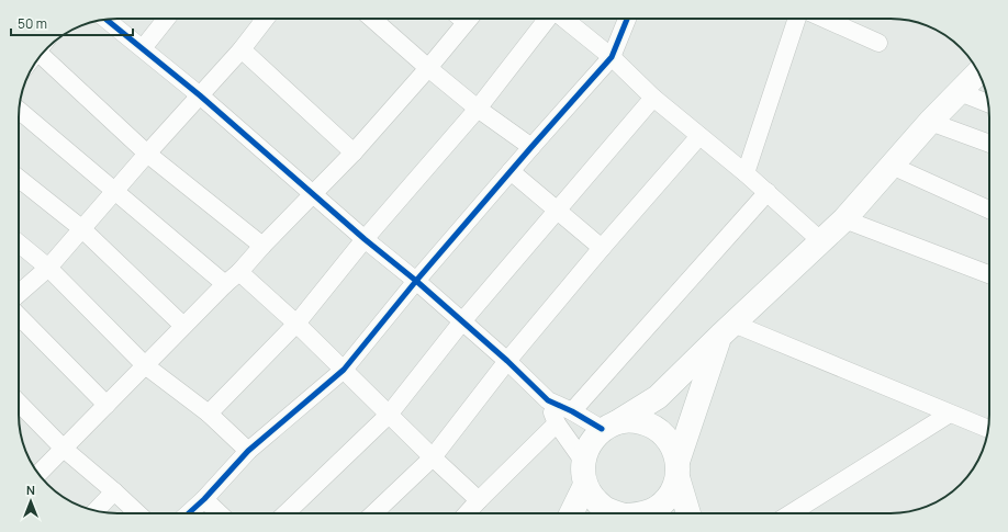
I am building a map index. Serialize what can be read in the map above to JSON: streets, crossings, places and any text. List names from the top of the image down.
{
  "scale_bar": "50 m",
  "north": "top"
}
